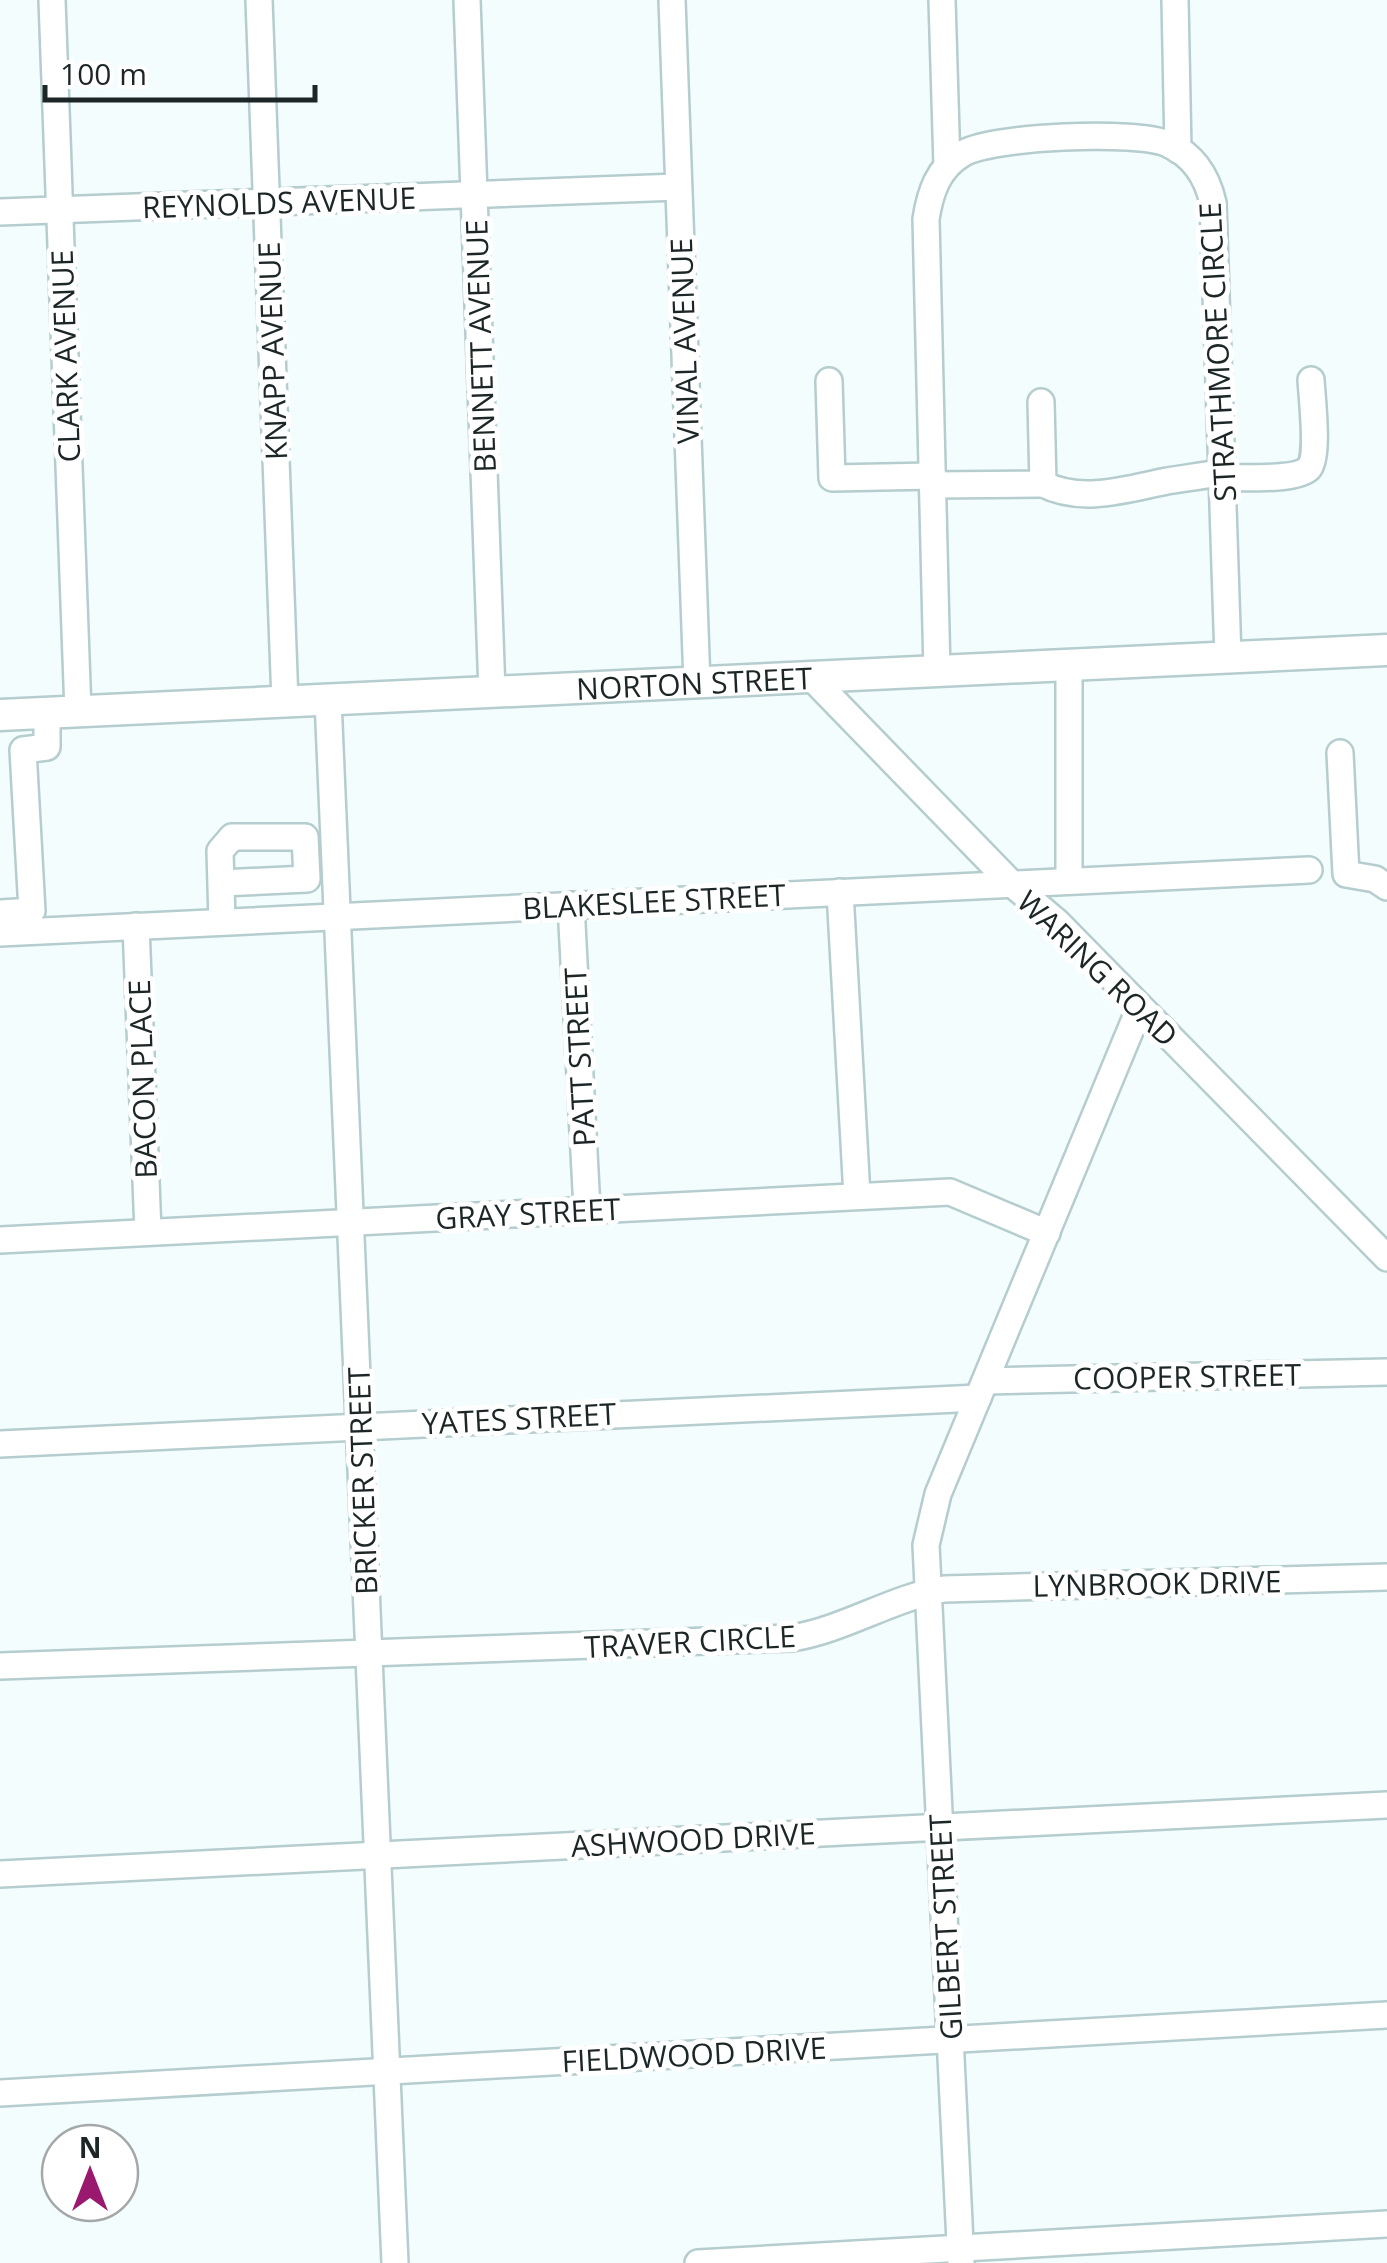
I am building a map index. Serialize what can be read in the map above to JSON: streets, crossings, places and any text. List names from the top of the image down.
{
  "streets": {
    "main road": ["NORTON STREET"],
    "street": [
      "REYNOLDS AVENUE",
      "VINAL AVENUE",
      "BENNETT AVENUE",
      "KNAPP AVENUE",
      "STRATHMORE CIRCLE",
      "CLARK AVENUE",
      "BLAKESLEE STREET",
      "WARING ROAD",
      "PATT STREET",
      "BACON PLACE",
      "GRAY STREET",
      "COOPER STREET",
      "YATES STREET",
      "BRICKER STREET",
      "LYNBROOK DRIVE",
      "TRAVER CIRCLE",
      "ASHWOOD DRIVE",
      "GILBERT STREET",
      "FIELDWOOD DRIVE"
    ]
  },
  "crossings": [
    ["REYNOLDS AVENUE", "VINAL AVENUE"],
    ["REYNOLDS AVENUE", "BENNETT AVENUE"],
    ["REYNOLDS AVENUE", "KNAPP AVENUE"],
    ["REYNOLDS AVENUE", "CLARK AVENUE"],
    ["VINAL AVENUE", "NORTON STREET"],
    ["BENNETT AVENUE", "NORTON STREET"],
    ["KNAPP AVENUE", "NORTON STREET"],
    ["STRATHMORE CIRCLE", "NORTON STREET"],
    ["CLARK AVENUE", "NORTON STREET"],
    ["NORTON STREET", "WARING ROAD"],
    ["NORTON STREET", "BRICKER STREET"],
    ["BLAKESLEE STREET", "WARING ROAD"],
    ["BLAKESLEE STREET", "PATT STREET"],
    ["BLAKESLEE STREET", "BACON PLACE"],
    ["BLAKESLEE STREET", "BRICKER STREET"],
    ["PATT STREET", "GRAY STREET"],
    ["BACON PLACE", "GRAY STREET"],
    ["GRAY STREET", "BRICKER STREET"],
    ["COOPER STREET", "YATES STREET"],
    ["YATES STREET", "BRICKER STREET"],
    ["BRICKER STREET", "TRAVER CIRCLE"],
    ["BRICKER STREET", "ASHWOOD DRIVE"],
    ["BRICKER STREET", "FIELDWOOD DRIVE"],
    ["LYNBROOK DRIVE", "TRAVER CIRCLE"],
    ["LYNBROOK DRIVE", "GILBERT STREET"],
    ["TRAVER CIRCLE", "GILBERT STREET"],
    ["ASHWOOD DRIVE", "GILBERT STREET"],
    ["GILBERT STREET", "FIELDWOOD DRIVE"]
  ],
  "scale_bar": "100 m",
  "north": "top"
}
